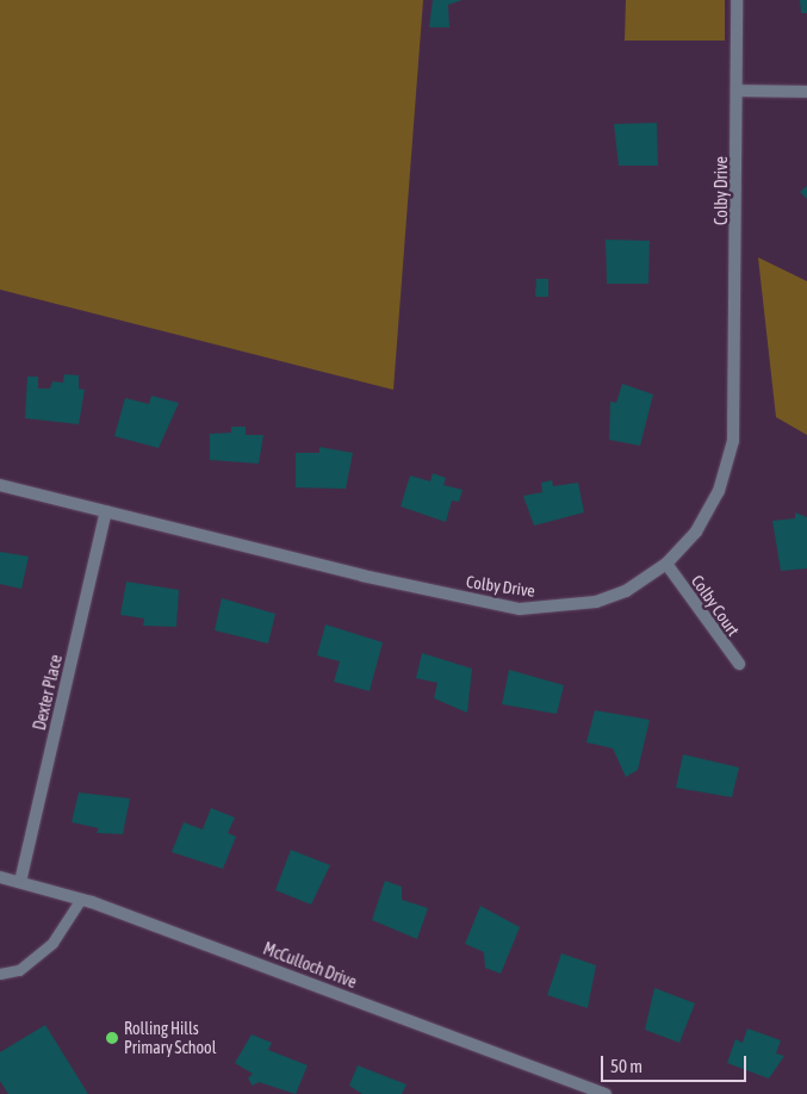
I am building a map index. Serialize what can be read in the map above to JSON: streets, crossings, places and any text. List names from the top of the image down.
{
  "streets": {
    "street": [
      "Colby Drive",
      "Colby Court",
      "Dexter Place",
      "McCulloch Drive"
    ]
  },
  "crossings": [
    ["Colby Drive", "Colby Court"],
    ["Colby Drive", "Dexter Place"],
    ["Dexter Place", "McCulloch Drive"]
  ],
  "places": ["Rolling Hills Primary School"],
  "scale_bar": "50 m"
}
